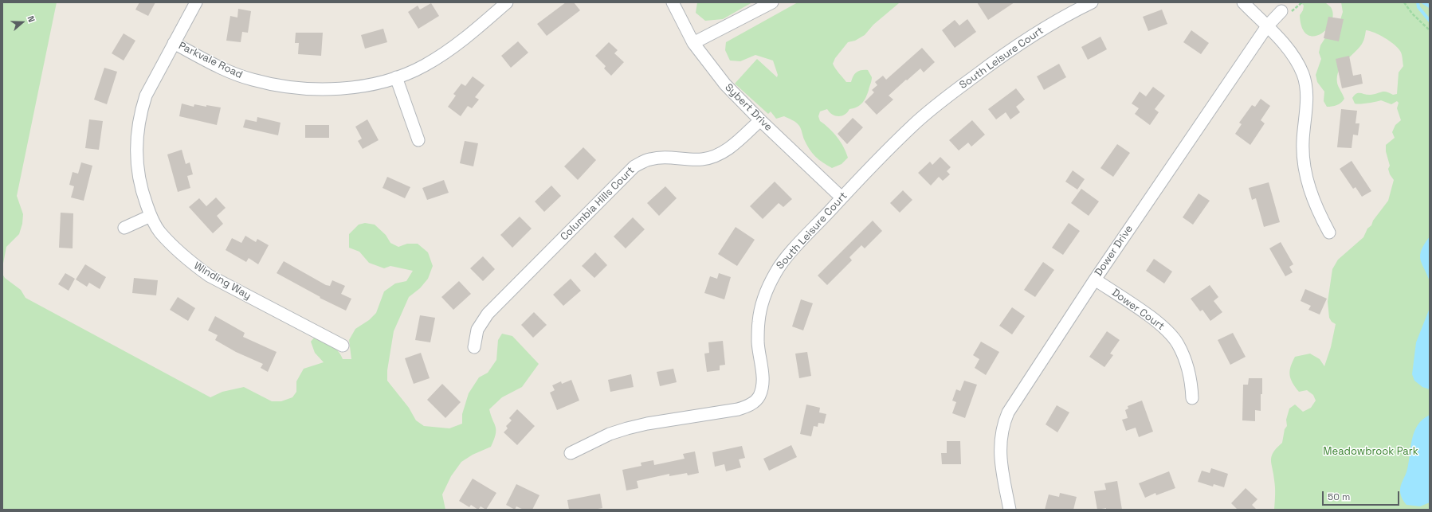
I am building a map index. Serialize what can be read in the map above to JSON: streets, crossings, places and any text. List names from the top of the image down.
{
  "streets": {
    "street": [
      "South Leisure Court",
      "Parkvale Road",
      "Sybert Drive",
      "Columbia Hills Court",
      "Dower Drive",
      "Winding Way",
      "Dower Court"
    ]
  },
  "crossings": [
    ["South Leisure Court", "Sybert Drive"],
    ["Parkvale Road", "Winding Way"],
    ["Sybert Drive", "Columbia Hills Court"],
    ["Dower Drive", "Dower Court"]
  ],
  "parks": ["Meadowbrook Park"],
  "scale_bar": "50 m",
  "north": "right"
}
